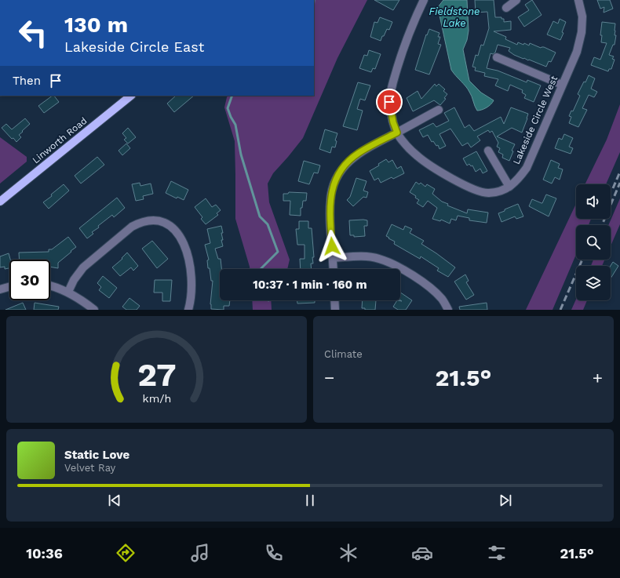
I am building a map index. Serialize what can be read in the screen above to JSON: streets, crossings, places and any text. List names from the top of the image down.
{
  "streets": {
    "main road": ["Linworth Road"],
    "street": ["Lakeside Circle West"]
  },
  "water": ["Fieldstone Lake"],
  "page": {
    "turn": ["130 m", "Lakeside Circle East"],
    "then": "Then",
    "limit": "30",
    "trip": "10:37 · 1 min · 160 m",
    "tile": "Climate",
    "heat": ["−", "21.5°", "+"],
    "song": ["Static Love", "Velvet Ray"],
    "tabs": ["10:36", "21.5°"],
    "gauge": ["27", "km/h"]
  }
}
